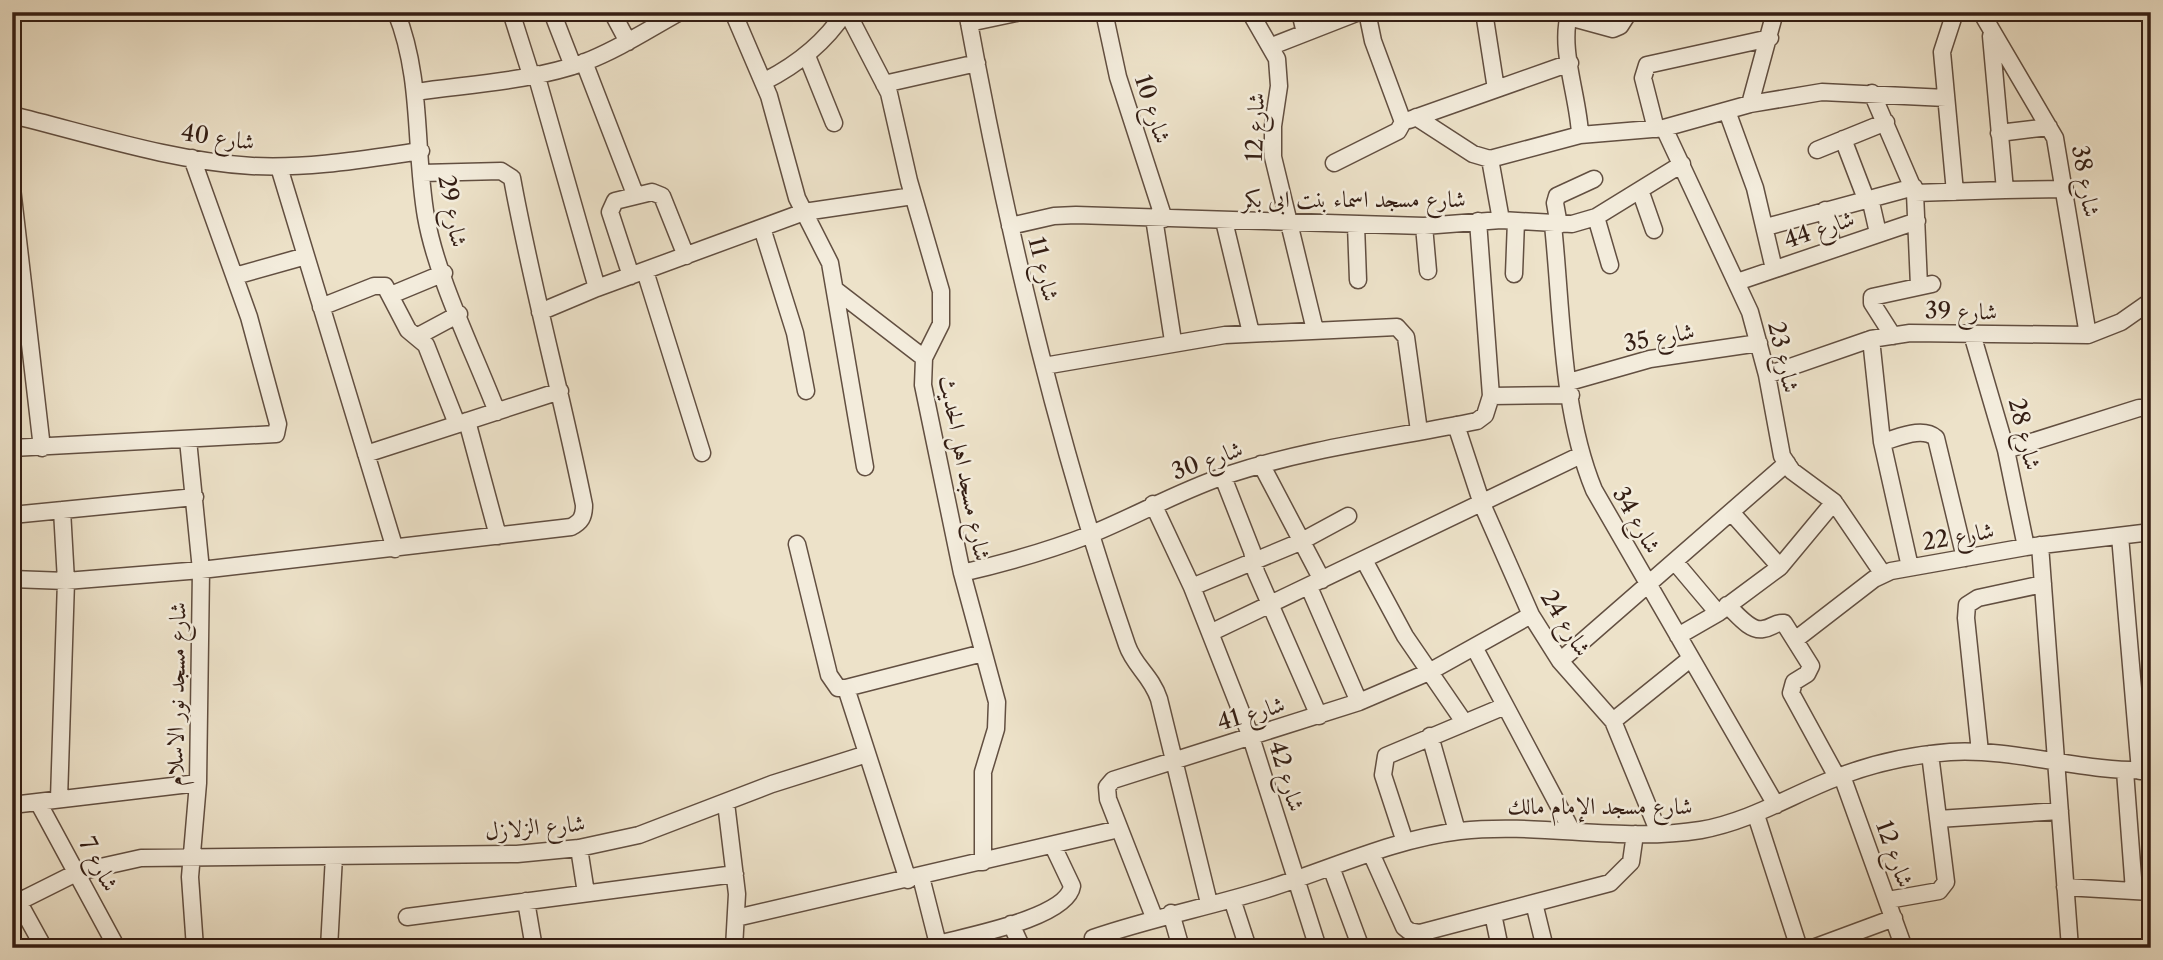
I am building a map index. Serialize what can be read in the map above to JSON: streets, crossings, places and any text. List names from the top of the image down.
{
  "streets": {
    "street": [
      "شارع 10",
      "شارع 12",
      "شارع 40",
      "شارع 38",
      "شارع مسجد اسماء بنت ابى بكر",
      "شارع 29",
      "شارع 44",
      "شارع 11",
      "شارع 39",
      "شارع 35",
      "شارع 23",
      "شارع 28",
      "شارع 30",
      "شارع مسجد اهل الحديث",
      "شارع 34",
      "شارع 22",
      "شارع 24",
      "شارع مسجد نور الاسلام",
      "شارع 41",
      "شارع 42",
      "شارع مسجد الإمام مالك",
      "شارع الزلازل",
      "شارع 7"
    ]
  },
  "crossings": [
    ["شارع 10", "شارع مسجد اسماء بنت ابى بكر"],
    ["شارع 12", "شارع مسجد اسماء بنت ابى بكر"],
    ["شارع 12", "شارع 22"],
    ["شارع 12", "شارع مسجد الإمام مالك"],
    ["شارع 40", "شارع 29"],
    ["شارع 38", "شارع 39"],
    ["شارع مسجد اسماء بنت ابى بكر", "شارع 11"],
    ["شارع مسجد اسماء بنت ابى بكر", "شارع 23"],
    ["شارع مسجد اسماء بنت ابى بكر", "شارع 34"],
    ["شارع 44", "شارع 23"],
    ["شارع 11", "شارع 30"],
    ["شارع 11", "شارع 41"],
    ["شارع 11", "شارع مسجد الإمام مالك"],
    ["شارع 39", "شارع 23"],
    ["شارع 39", "شارع 28"],
    ["شارع 35", "شارع 23"],
    ["شارع 35", "شارع 30"],
    ["شارع 35", "شارع 34"],
    ["شارع 28", "شارع 22"],
    ["شارع 28", "شارع مسجد الإمام مالك"],
    ["شارع 30", "شارع مسجد اهل الحديث"],
    ["شارع 30", "شارع 24"],
    ["شارع 30", "شارع 42"],
    ["شارع 34", "شارع مسجد الإمام مالك"],
    ["شارع 24", "شارع 41"],
    ["شارع 24", "شارع مسجد الإمام مالك"],
    ["شارع مسجد نور الاسلام", "شارع الزلازل"],
    ["شارع 41", "شارع 42"],
    ["شارع 41", "شارع مسجد الإمام مالك"],
    ["شارع 42", "شارع مسجد الإمام مالك"],
    ["شارع الزلازل", "شارع 7"]
  ]
}
